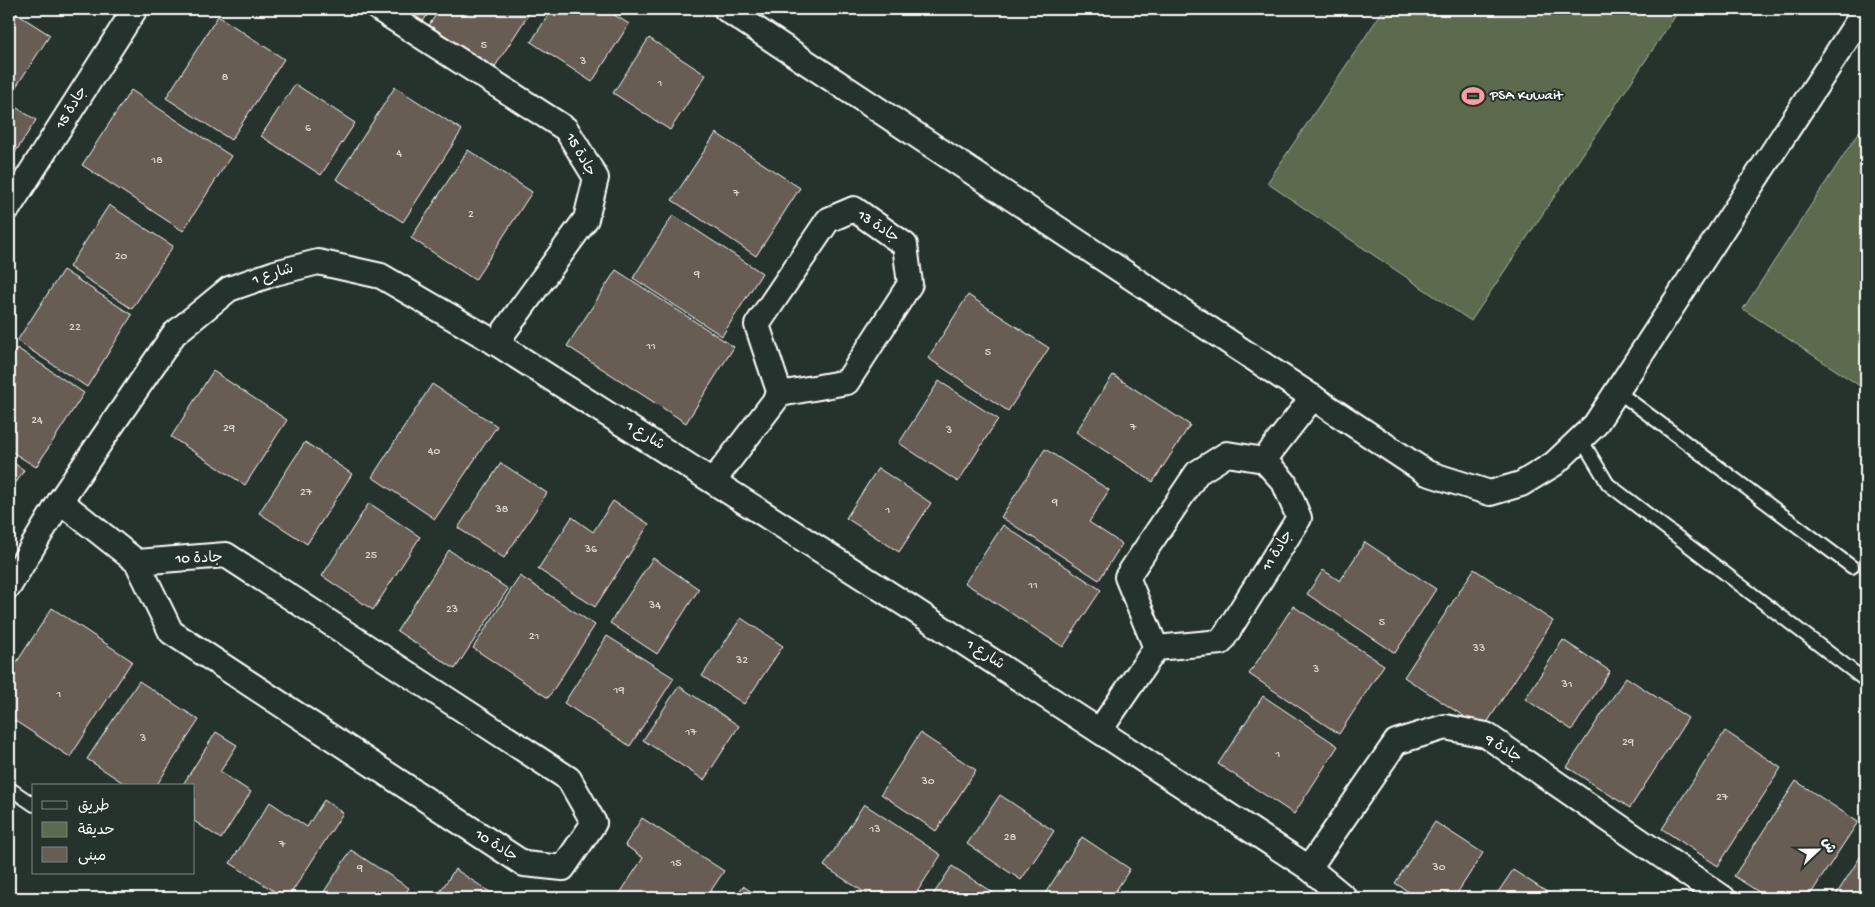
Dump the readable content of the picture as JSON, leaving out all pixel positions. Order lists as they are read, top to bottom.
{
  "streets": {
    "street": [
      "جادة 15",
      "جادة 13",
      "شارع 1",
      "جادة 11",
      "جادة 10",
      "جادة 9"
    ]
  },
  "crossings": [
    ["جادة 15", "شارع 1"],
    ["شارع 1", "جادة 10"],
    ["شارع 1", "جادة 9"]
  ],
  "places": {
    "sports": ["PSA Kuwait"]
  },
  "house_numbers": [
    "5",
    "3",
    "8",
    "1",
    "6",
    "4",
    "18",
    "7",
    "2",
    "20",
    "9",
    "22",
    "11",
    "5",
    "24",
    "7",
    "29",
    "3",
    "40",
    "27",
    "9",
    "38",
    "1",
    "36",
    "25",
    "11",
    "34",
    "23",
    "5",
    "21",
    "33",
    "32",
    "3",
    "31",
    "19",
    "1",
    "17",
    "3",
    "29",
    "1",
    "30",
    "27",
    "13",
    "28",
    "7",
    "15",
    "30",
    "9"
  ],
  "legend": ["طريق", "حديقة", "مبنى"],
  "north": "right"
}
